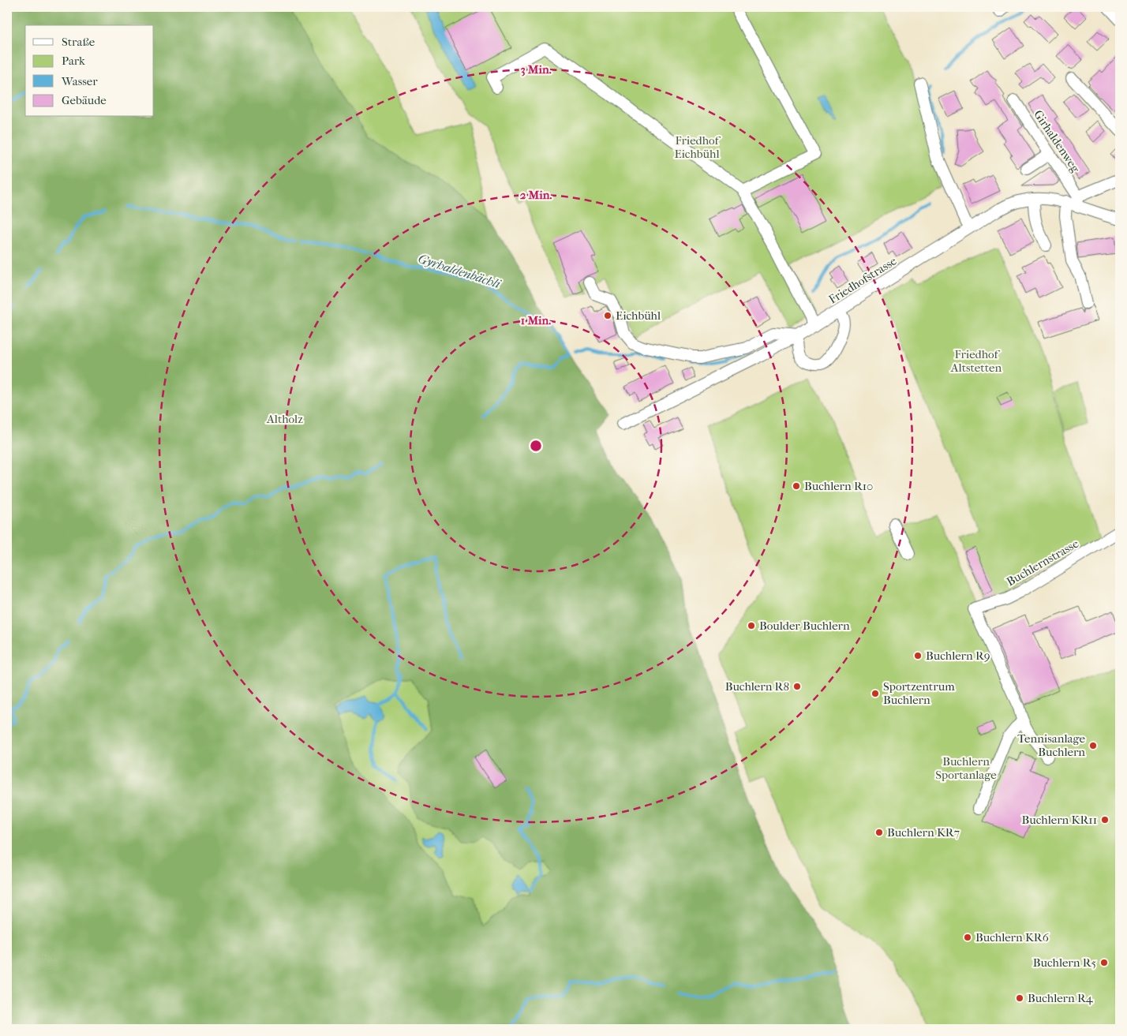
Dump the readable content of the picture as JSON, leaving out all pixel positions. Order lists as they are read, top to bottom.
{
  "streets": {
    "street": ["Girhaldenweg", "Friedhofstrasse", "Buchlernstrasse"]
  },
  "crossings": [
    ["Girhaldenweg", "Friedhofstrasse"]
  ],
  "water": ["Gyrhaldenbächli"],
  "parks": [
    "Friedhof Eichbühl",
    "Friedhof Altstetten",
    "Altholz",
    "Buchlern Sportanlage"
  ],
  "places": [
    "Eichbühl",
    "Buchlern R10",
    "Boulder Buchlern",
    "Buchlern R9",
    "Buchlern R8",
    "Sportzentrum Buchlern",
    "Tennisanlage Buchlern",
    "Buchlern KR11",
    "Buchlern KR7",
    "Buchlern KR6",
    "Buchlern R5",
    "Buchlern R4"
  ],
  "legend": [
    "Straße",
    "Park",
    "Wasser",
    "Gebäude"
  ],
  "rings": ["3 Min.", "2 Min.", "1 Min."]
}
